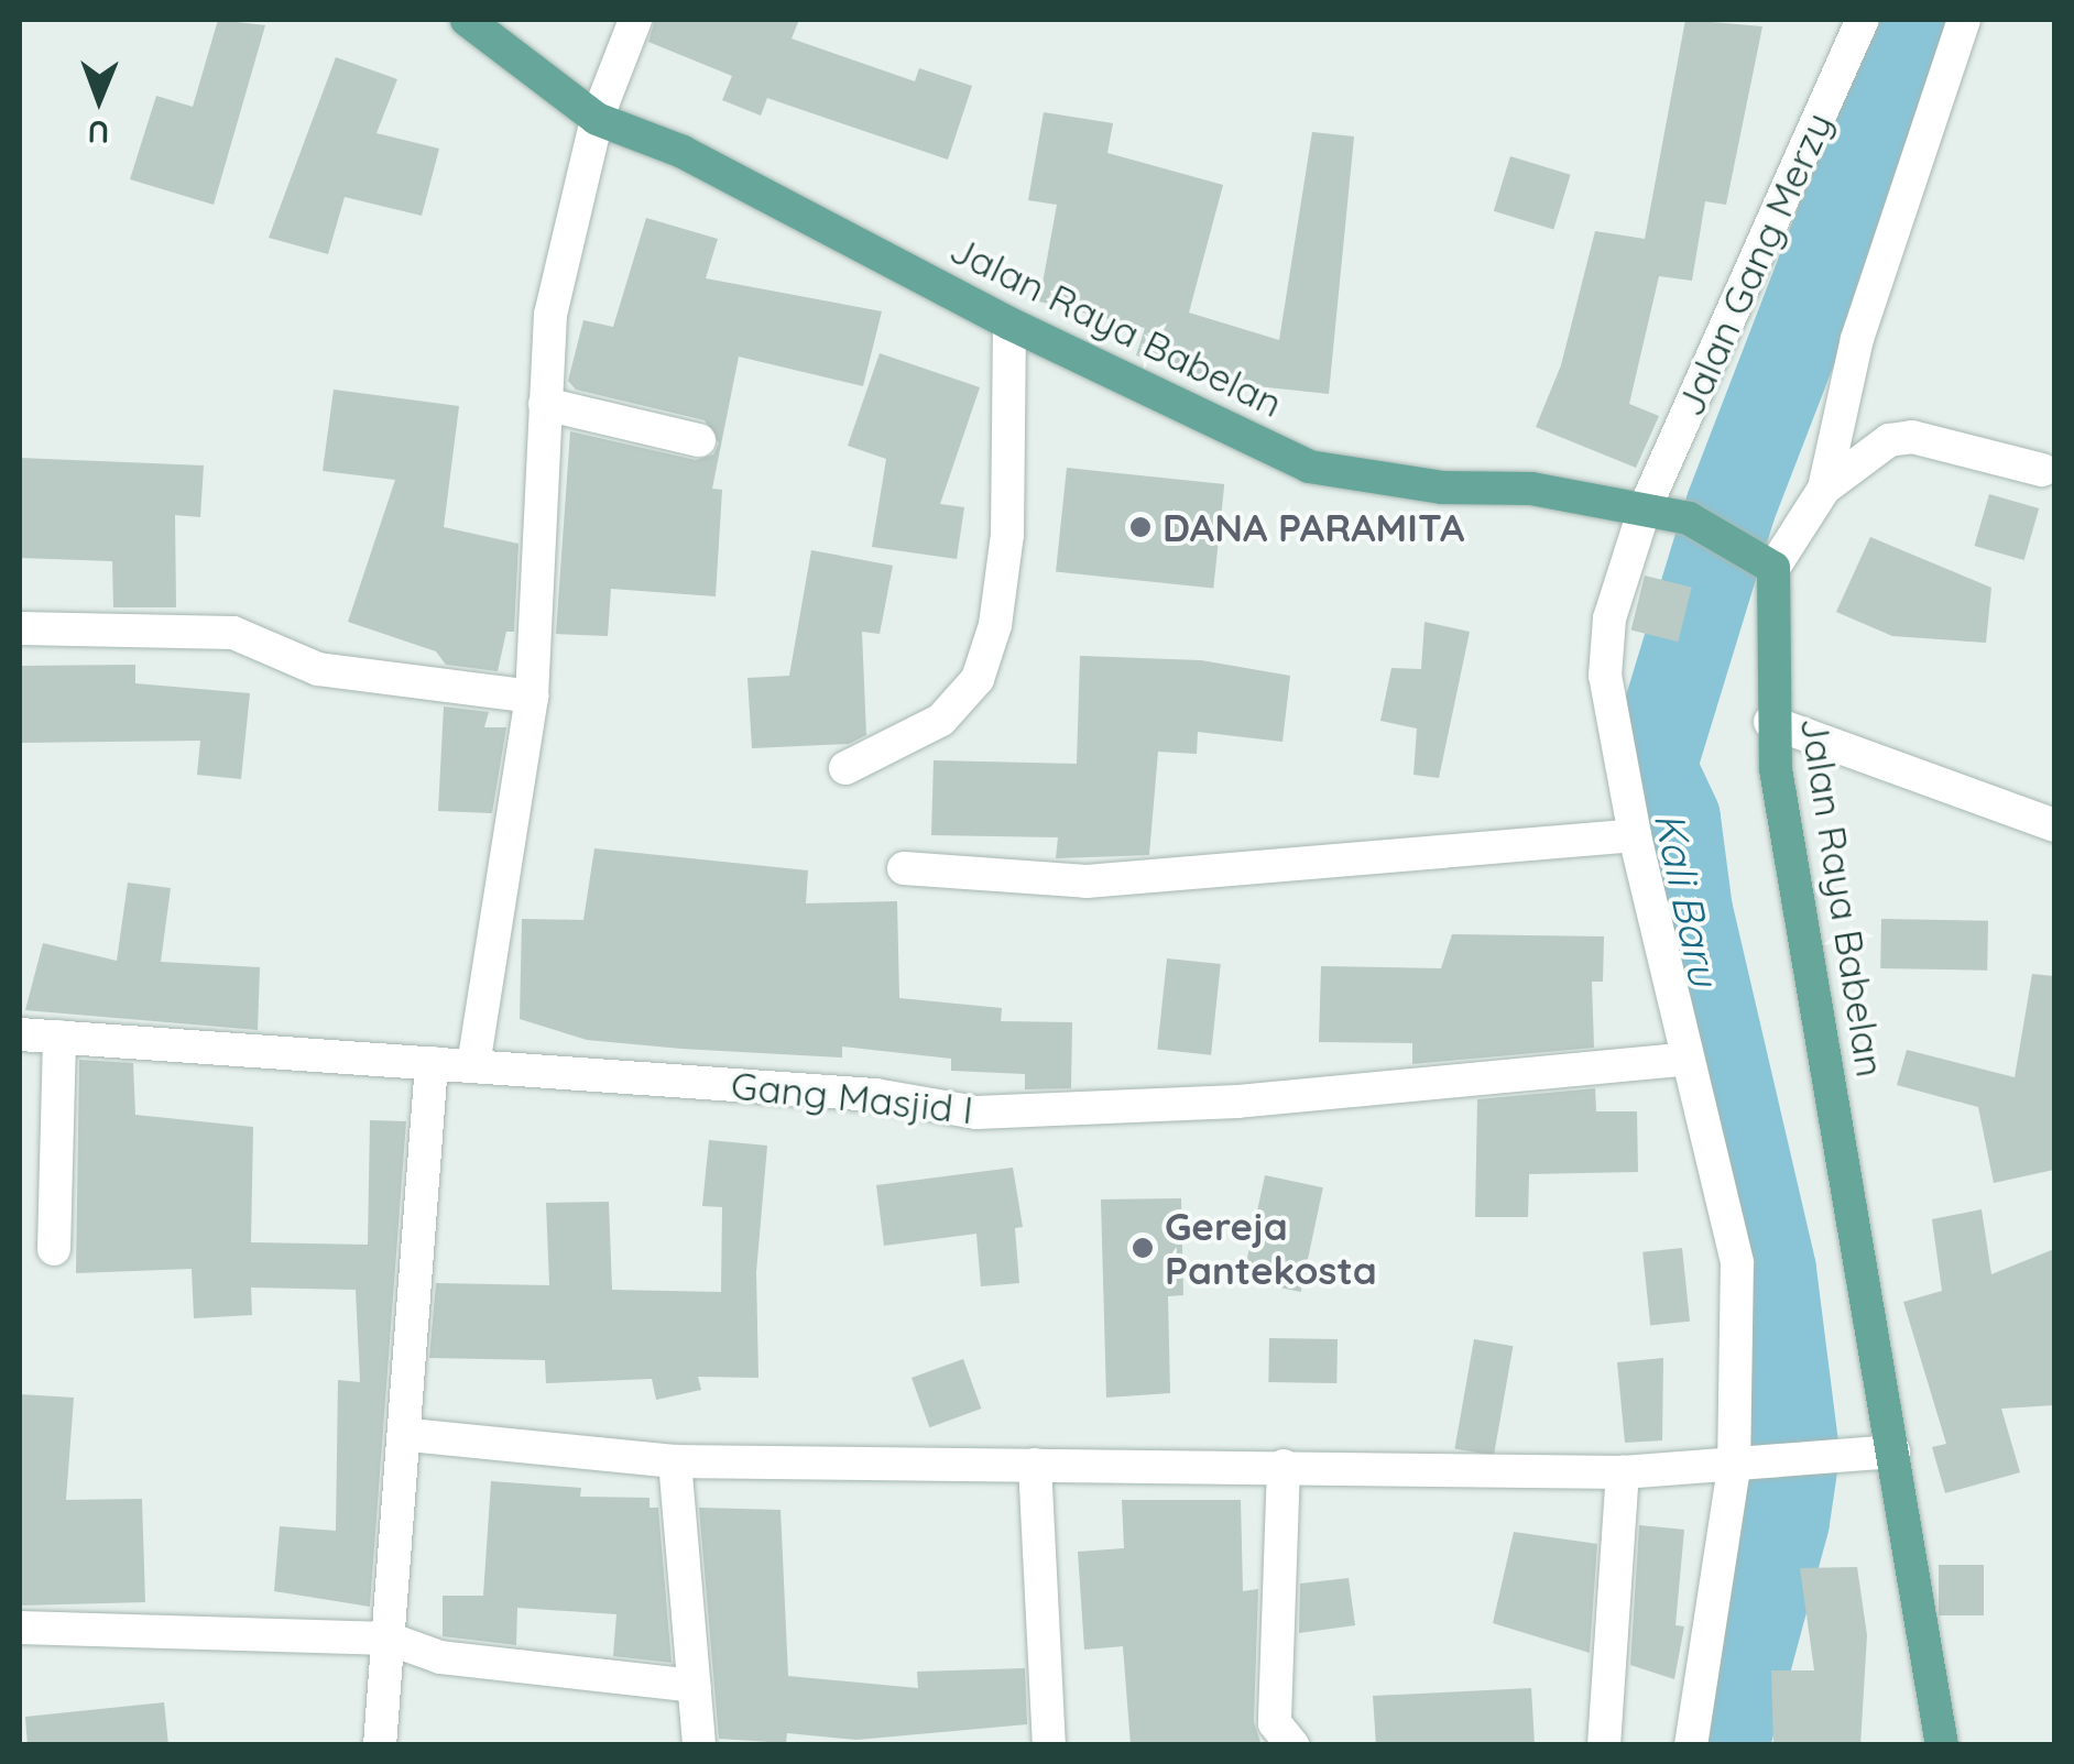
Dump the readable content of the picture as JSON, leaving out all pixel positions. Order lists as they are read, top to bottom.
{
  "streets": {
    "main road": ["Jalan Raya Babelan"],
    "street": ["Jalan Gang Merzy", "Gang Masjid I"]
  },
  "crossings": [
    ["Jalan Gang Merzy", "Jalan Raya Babelan"],
    ["Jalan Gang Merzy", "Gang Masjid I"]
  ],
  "water": ["Kali Baru"],
  "places": ["DANA PARAMITA", "Gereja Pantekosta"],
  "north": "bottom"
}
